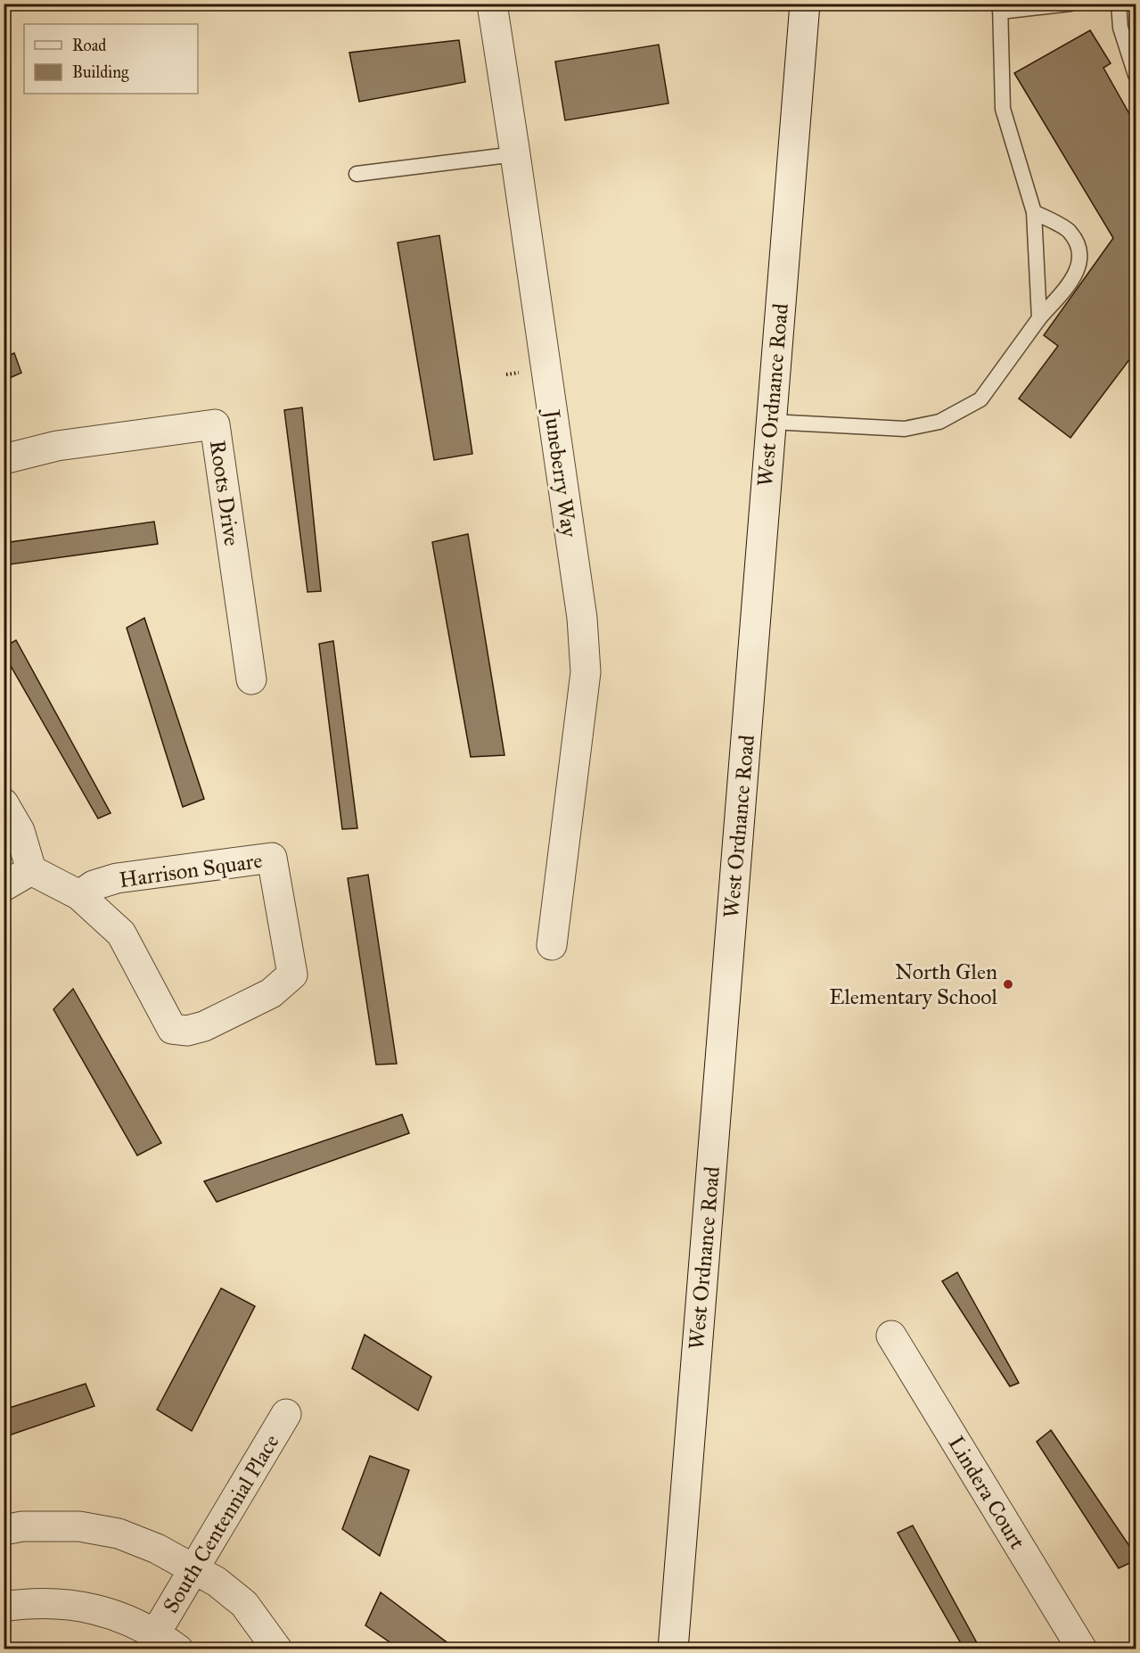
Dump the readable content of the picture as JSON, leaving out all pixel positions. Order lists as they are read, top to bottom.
{
  "streets": {
    "street": [
      "West Ordnance Road",
      "Juneberry Way",
      "Roots Drive",
      "Harrison Square",
      "Lindera Court",
      "South Centennial Place"
    ]
  },
  "places": ["North Glen Elementary School"],
  "legend": ["Road", "Building"]
}
